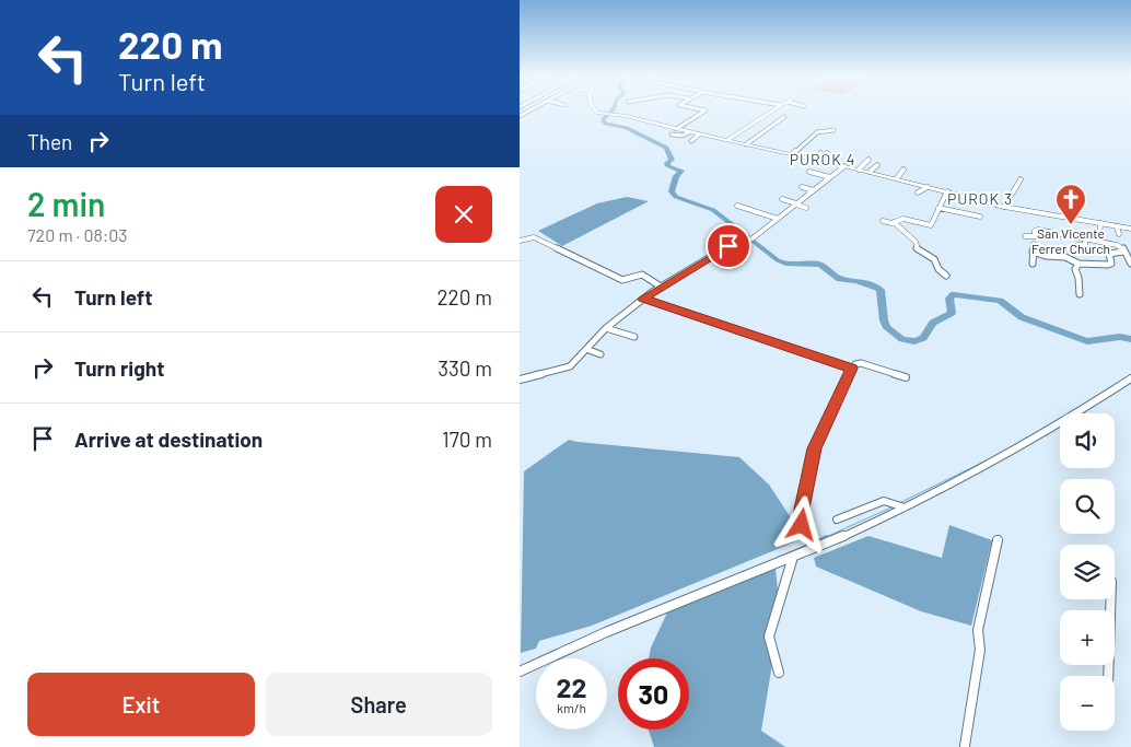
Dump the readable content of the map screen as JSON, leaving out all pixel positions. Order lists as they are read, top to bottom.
{
  "districts": ["PUROK 4", "PUROK 3"],
  "places": {
    "church": ["San Vicente Ferrer Church"]
  },
  "page": {
    "turn": ["220 m", "Turn left"],
    "then": "Then",
    "heading": ["2 min", "720 m · 08:03"],
    "list": [
      {
        "name": "Turn left",
        "value": "220 m"
      },
      {
        "name": "Turn right",
        "value": "330 m"
      },
      {
        "name": "Arrive at destination",
        "value": "170 m"
      }
    ],
    "map_buttons": ["+", "−"],
    "speed": "22 km/h",
    "limit": "30",
    "buttons": ["Exit", "Share"]
  }
}
